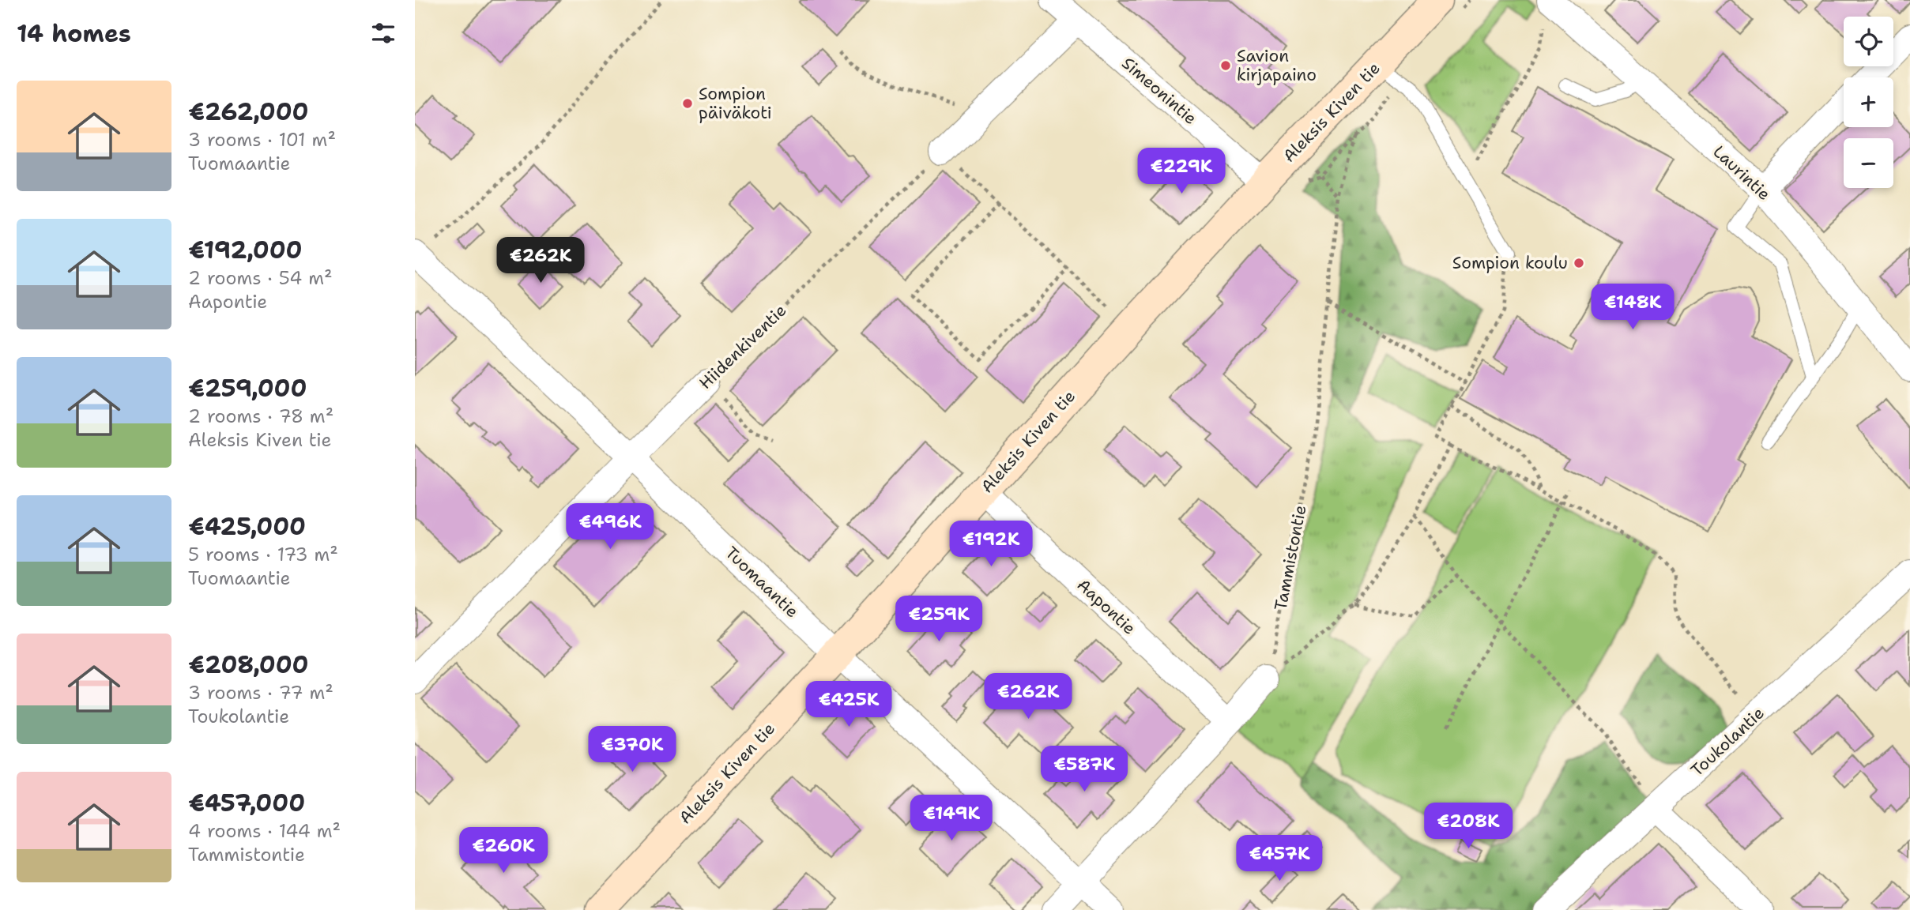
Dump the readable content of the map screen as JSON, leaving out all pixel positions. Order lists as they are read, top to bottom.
{
  "streets": {
    "street": [
      "Simeonintie",
      "Aleksis Kiven tie",
      "Laurintie",
      "Hiidenkiventie",
      "Tuomaantie",
      "Aapontie",
      "Toukolantie"
    ],
    "path": ["Tammistontie"]
  },
  "crossings": [
    ["Simeonintie", "Aleksis Kiven tie"],
    ["Aleksis Kiven tie", "Tuomaantie"],
    ["Aleksis Kiven tie", "Aapontie"],
    ["Hiidenkiventie", "Tuomaantie"]
  ],
  "places": ["Savion kirjapaino", "Sompion päiväkoti", "Sompion koulu"],
  "page": {
    "heading": "14 homes",
    "map_buttons": ["+", "−"],
    "list": [
      {
        "name": "€262,000",
        "note": "3 rooms · 101 m² · Tuomaantie"
      },
      {
        "name": "€192,000",
        "note": "2 rooms · 54 m² · Aapontie"
      },
      {
        "name": "€259,000",
        "note": "2 rooms · 78 m² · Aleksis Kiven tie"
      },
      {
        "name": "€425,000",
        "note": "5 rooms · 173 m² · Tuomaantie"
      },
      {
        "name": "€208,000",
        "note": "3 rooms · 77 m² · Toukolantie"
      },
      {
        "name": "€457,000",
        "note": "4 rooms · 144 m² · Tammistontie"
      }
    ],
    "price": [
      "€229K",
      "€262K",
      "€148K",
      "€496K",
      "€192K",
      "€259K",
      "€262K",
      "€425K",
      "€370K",
      "€587K",
      "€149K",
      "€208K",
      "€260K",
      "€457K"
    ]
  }
}
